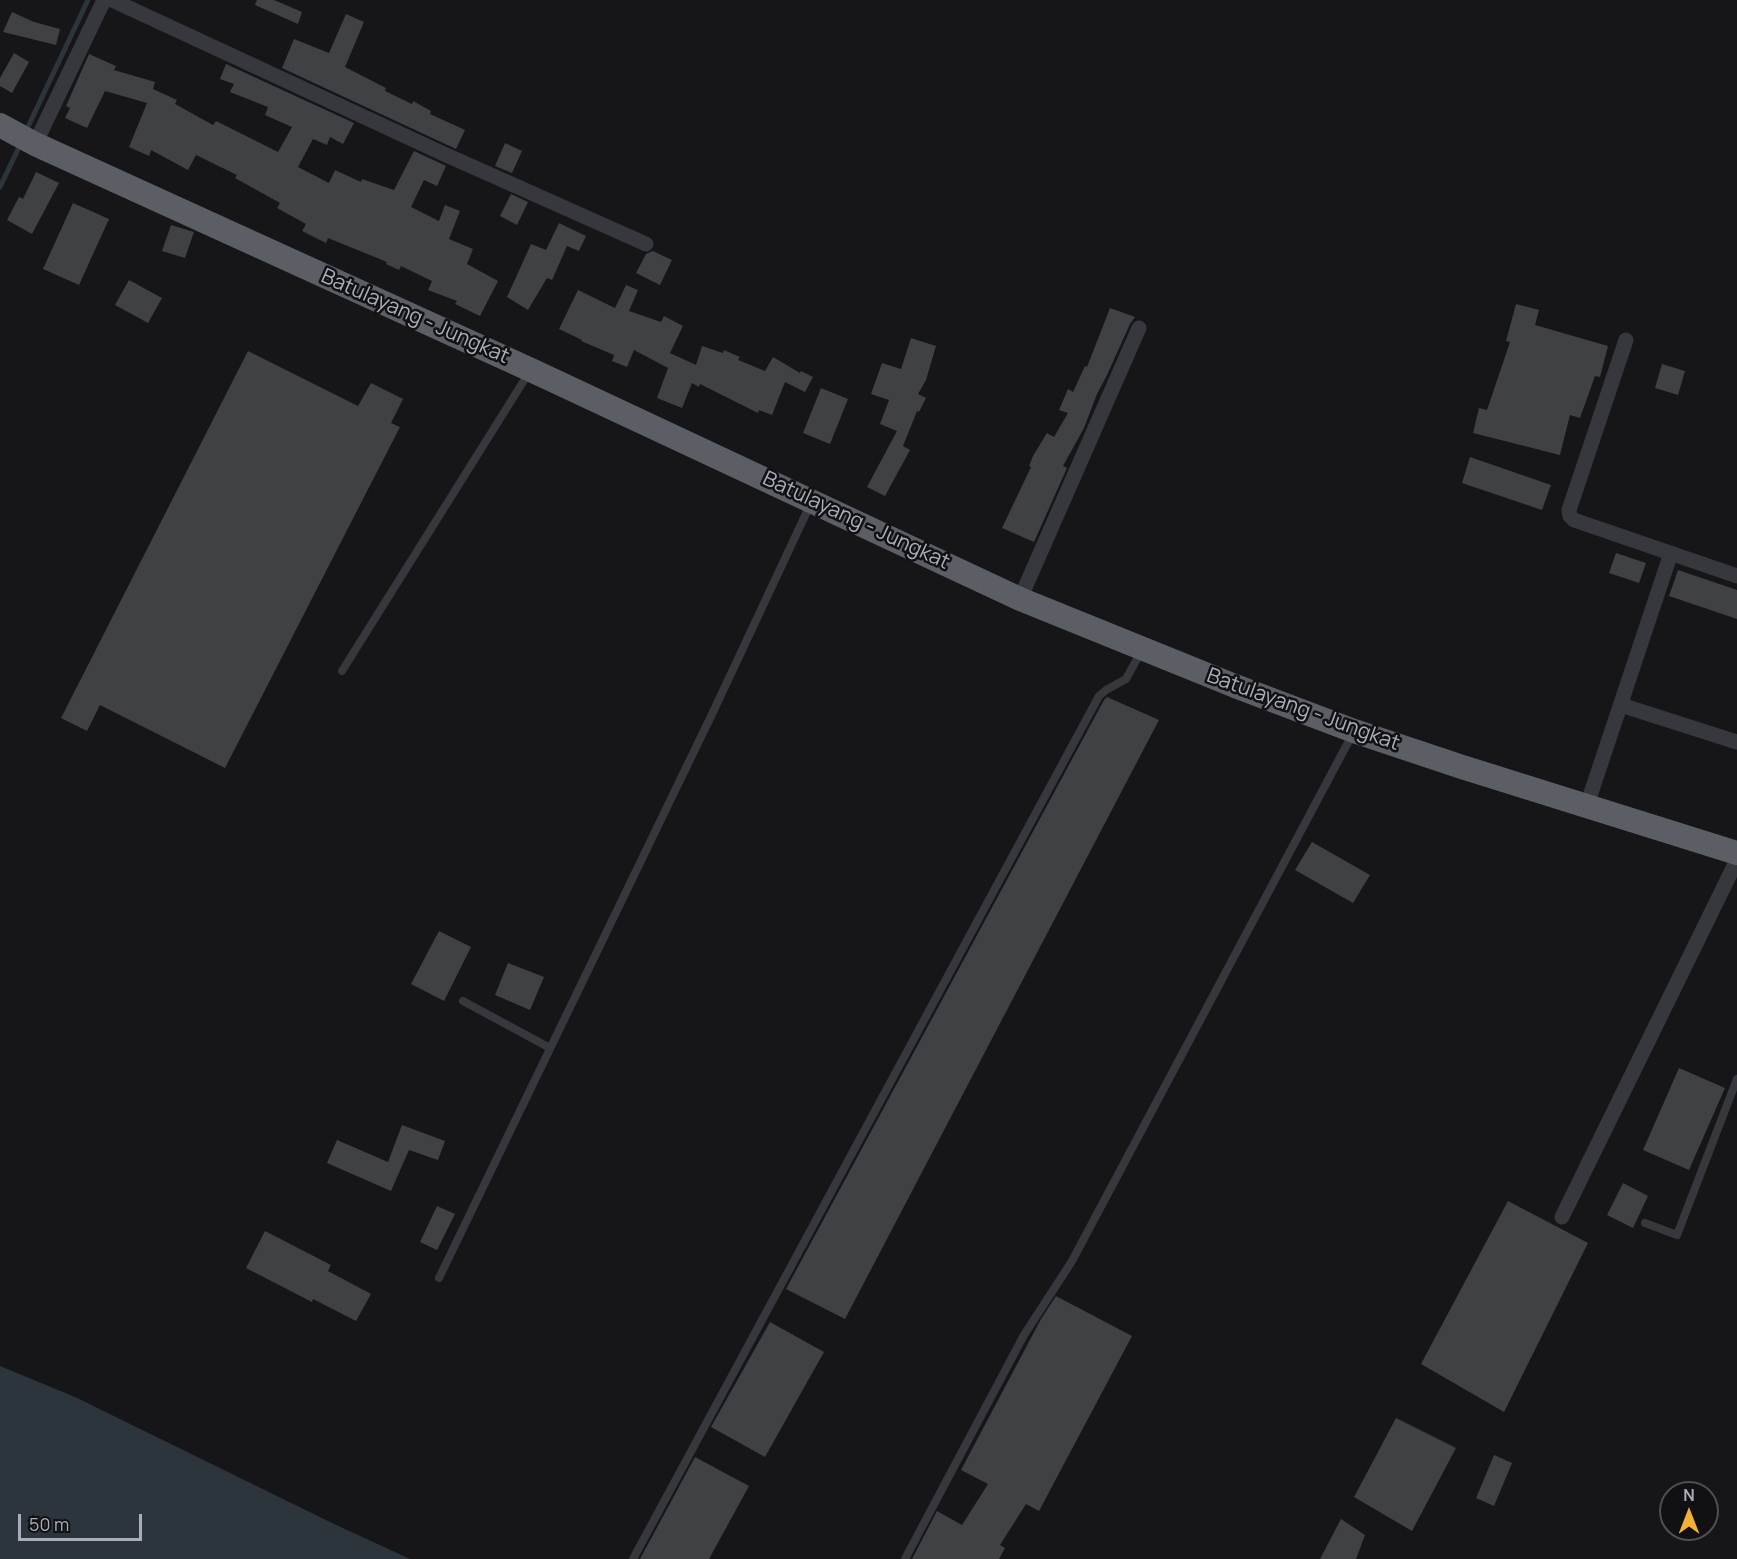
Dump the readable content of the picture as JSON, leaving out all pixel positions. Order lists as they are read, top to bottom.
{
  "streets": {
    "highway": ["Batulayang - Jungkat"]
  },
  "scale_bar": "50 m",
  "north": "top"
}
